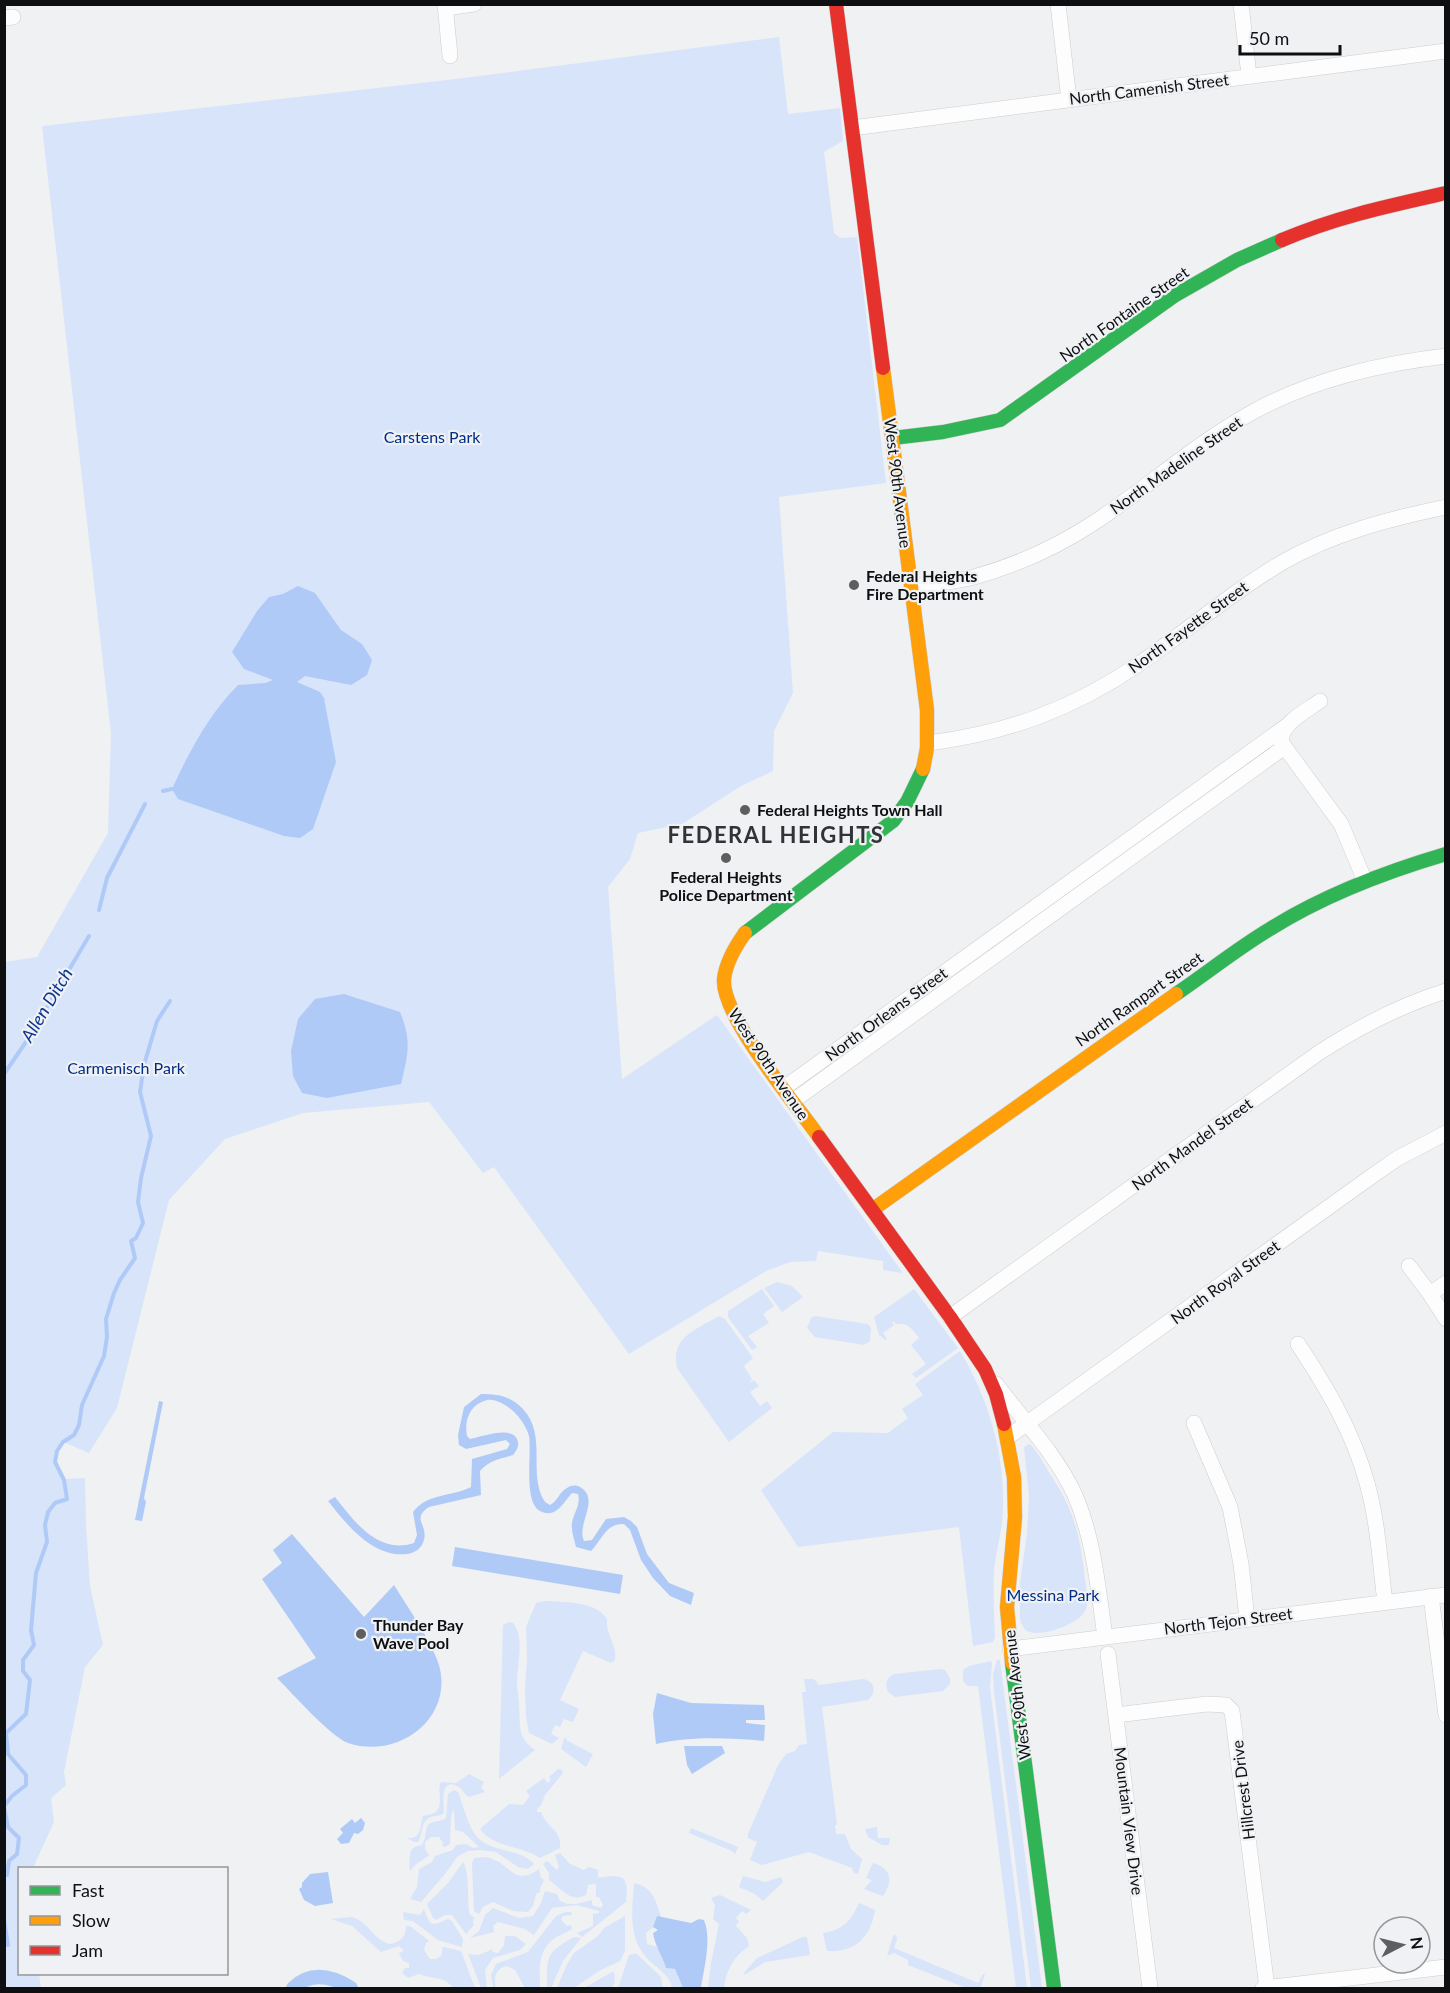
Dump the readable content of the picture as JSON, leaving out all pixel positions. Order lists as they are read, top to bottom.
{
  "streets": {
    "street": [
      "North Camenish Street",
      "North Fontaine Street",
      "North Madeline Street",
      "West 90th Avenue",
      "North Fayette Street",
      "North Rampart Street",
      "North Orleans Street",
      "North Mandel Street",
      "North Royal Street",
      "North Tejon Street",
      "Hillcrest Drive",
      "Mountain View Drive"
    ]
  },
  "crossings": [
    ["North Camenish Street", "West 90th Avenue"],
    ["North Fontaine Street", "West 90th Avenue"],
    ["North Madeline Street", "West 90th Avenue"],
    ["West 90th Avenue", "North Fayette Street"],
    ["West 90th Avenue", "North Rampart Street"],
    ["West 90th Avenue", "North Orleans Street"],
    ["West 90th Avenue", "North Mandel Street"],
    ["West 90th Avenue", "North Royal Street"],
    ["West 90th Avenue", "North Tejon Street"],
    ["Hillcrest Drive", "Mountain View Drive"]
  ],
  "districts": ["FEDERAL HEIGHTS"],
  "water": ["Allen Ditch"],
  "parks": ["Carstens Park", "Carmenisch Park", "Messina Park"],
  "places": [
    "Federal Heights Fire Department",
    "Federal Heights Town Hall",
    "Federal Heights Police Department",
    "Thunder Bay Wave Pool"
  ],
  "legend": ["Fast", "Slow", "Jam"],
  "scale_bar": "50 m",
  "north": "right"
}
